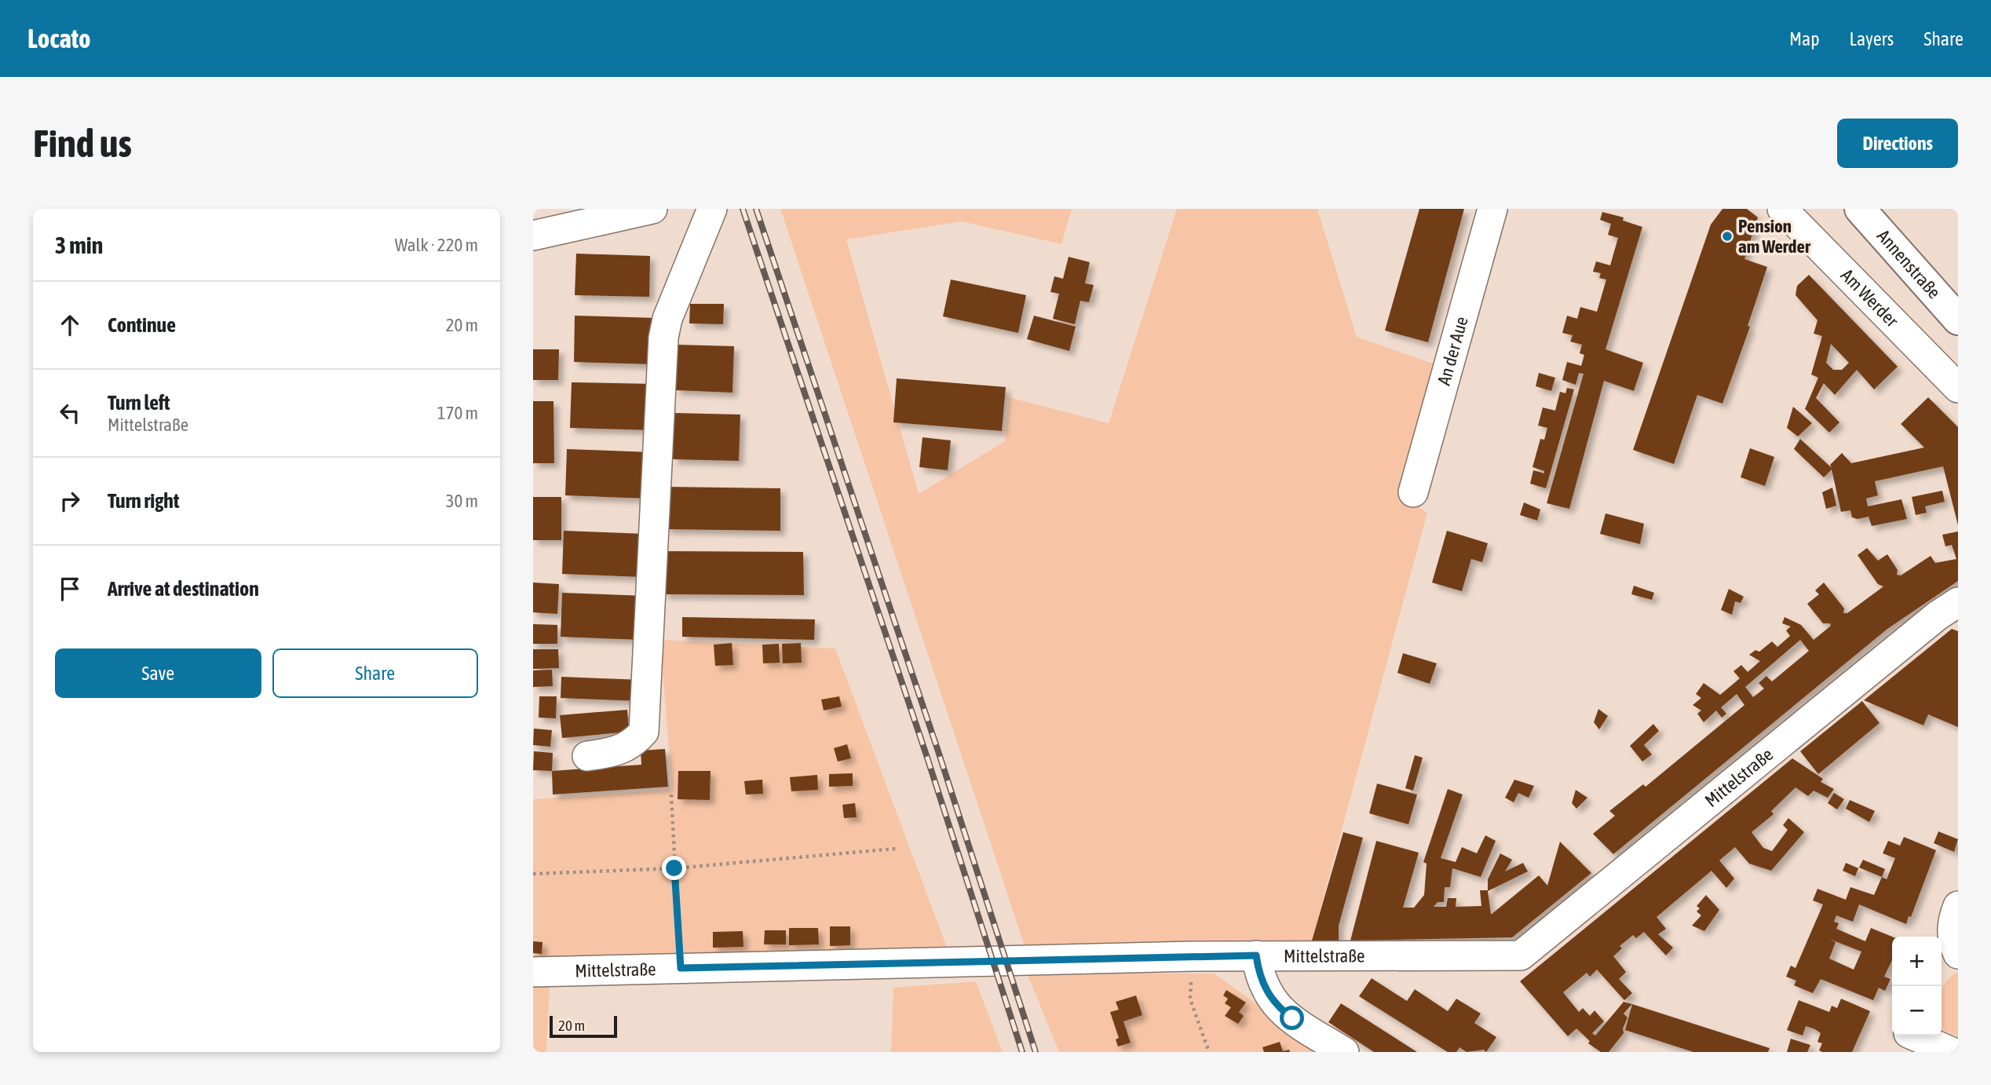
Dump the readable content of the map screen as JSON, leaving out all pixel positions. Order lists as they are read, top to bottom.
{
  "streets": {
    "main road": ["Annenstraße"],
    "street": ["Am Werder", "An der Aue", "Mittelstraße"]
  },
  "places": ["Pension am Werder"],
  "scale_bar": "20 m",
  "page": {
    "header": "Locato",
    "nav": ["Map", "Layers", "Share"],
    "buttons": [
      "Directions",
      ["Save", "Share"]
    ],
    "title": "Find us",
    "heading": ["3 min", "Walk · 220 m"],
    "list": [
      ["Continue", "20 m"],
      ["Turn left", "Mittelstraße", "170 m"],
      ["Turn right", "30 m"],
      "Arrive at destination"
    ],
    "map_buttons": ["+", "−"],
    "scale": "20 m"
  }
}
